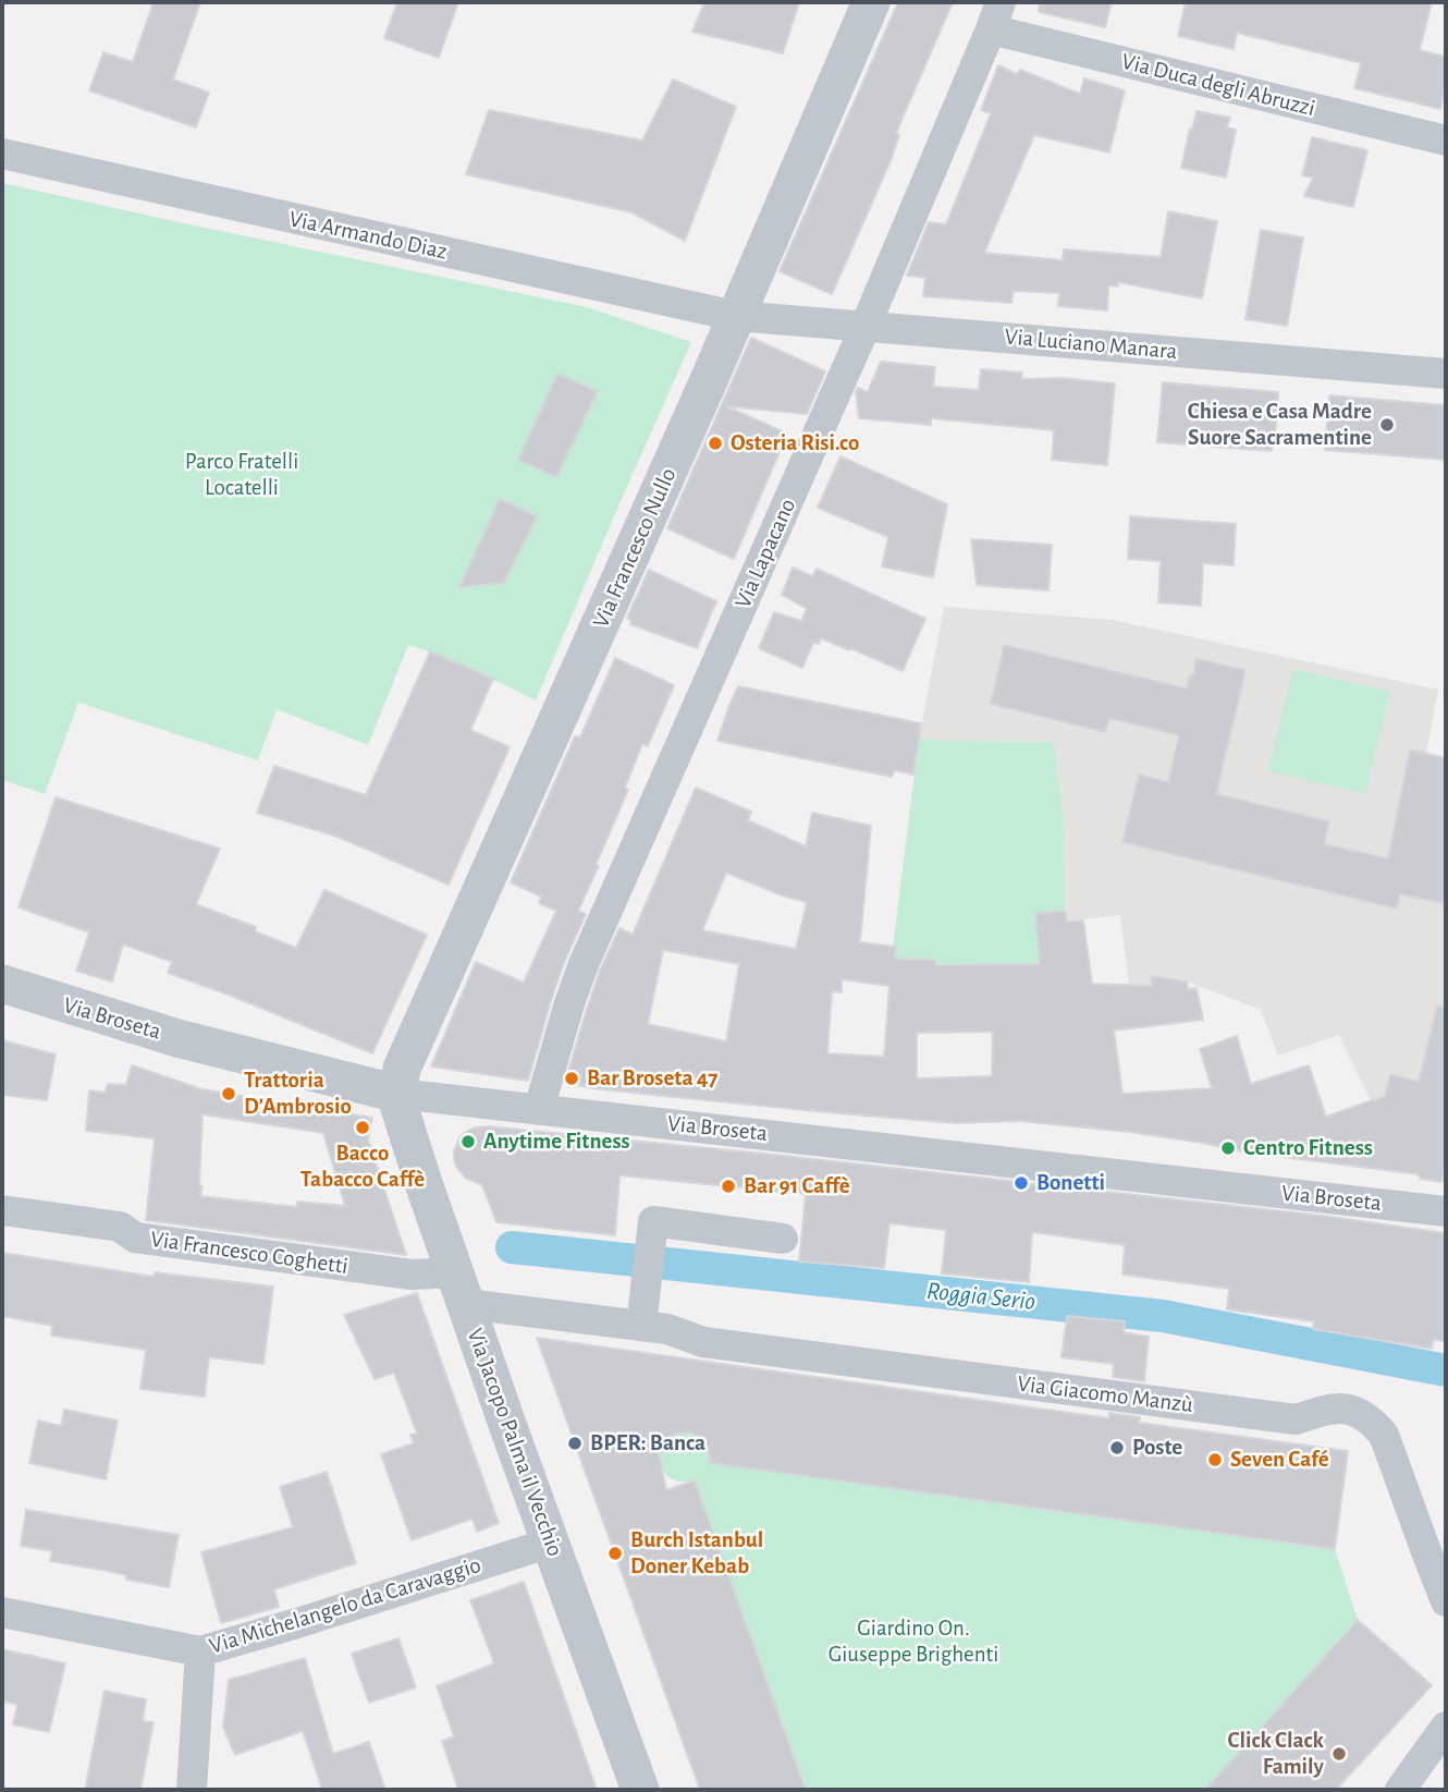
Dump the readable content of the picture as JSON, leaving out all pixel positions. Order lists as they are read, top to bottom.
{
  "streets": {
    "street": [
      "Via Duca degli Abruzzi",
      "Via Armando Diaz",
      "Via Luciano Manara",
      "Via Francesco Nullo",
      "Via Lapacano",
      "Via Broseta",
      "Via Francesco Coghetti",
      "Via Giacomo Manzù",
      "Via Jacopo Palma il Vecchio",
      "Via Michelangelo da Caravaggio"
    ]
  },
  "crossings": [
    ["Via Duca degli Abruzzi", "Via Lapacano"],
    ["Via Armando Diaz", "Via Luciano Manara"],
    ["Via Armando Diaz", "Via Francesco Nullo"],
    ["Via Luciano Manara", "Via Francesco Nullo"],
    ["Via Luciano Manara", "Via Lapacano"],
    ["Via Francesco Nullo", "Via Broseta"],
    ["Via Francesco Nullo", "Via Jacopo Palma il Vecchio"],
    ["Via Lapacano", "Via Broseta"],
    ["Via Broseta", "Via Jacopo Palma il Vecchio"],
    ["Via Francesco Coghetti", "Via Giacomo Manzù"],
    ["Via Francesco Coghetti", "Via Jacopo Palma il Vecchio"],
    ["Via Giacomo Manzù", "Via Jacopo Palma il Vecchio"],
    ["Via Jacopo Palma il Vecchio", "Via Michelangelo da Caravaggio"]
  ],
  "water": ["Roggia Serio"],
  "parks": ["Parco Fratelli Locatelli", "Giardino On. Giuseppe Brighenti"],
  "places": [
    "Chiesa e Casa Madre Suore Sacramentine",
    "Osteria Risi.co",
    "Bar Broseta 47",
    "Trattoria D’Ambrosio",
    "Bacco Tabacco Caffè",
    "Anytime Fitness",
    "Centro Fitness",
    "Bonetti",
    "Bar 91 Caffè",
    "BPER: Banca",
    "Poste",
    "Seven Café",
    "Burch Istanbul Doner Kebab",
    "Click Clack Family"
  ]
}
